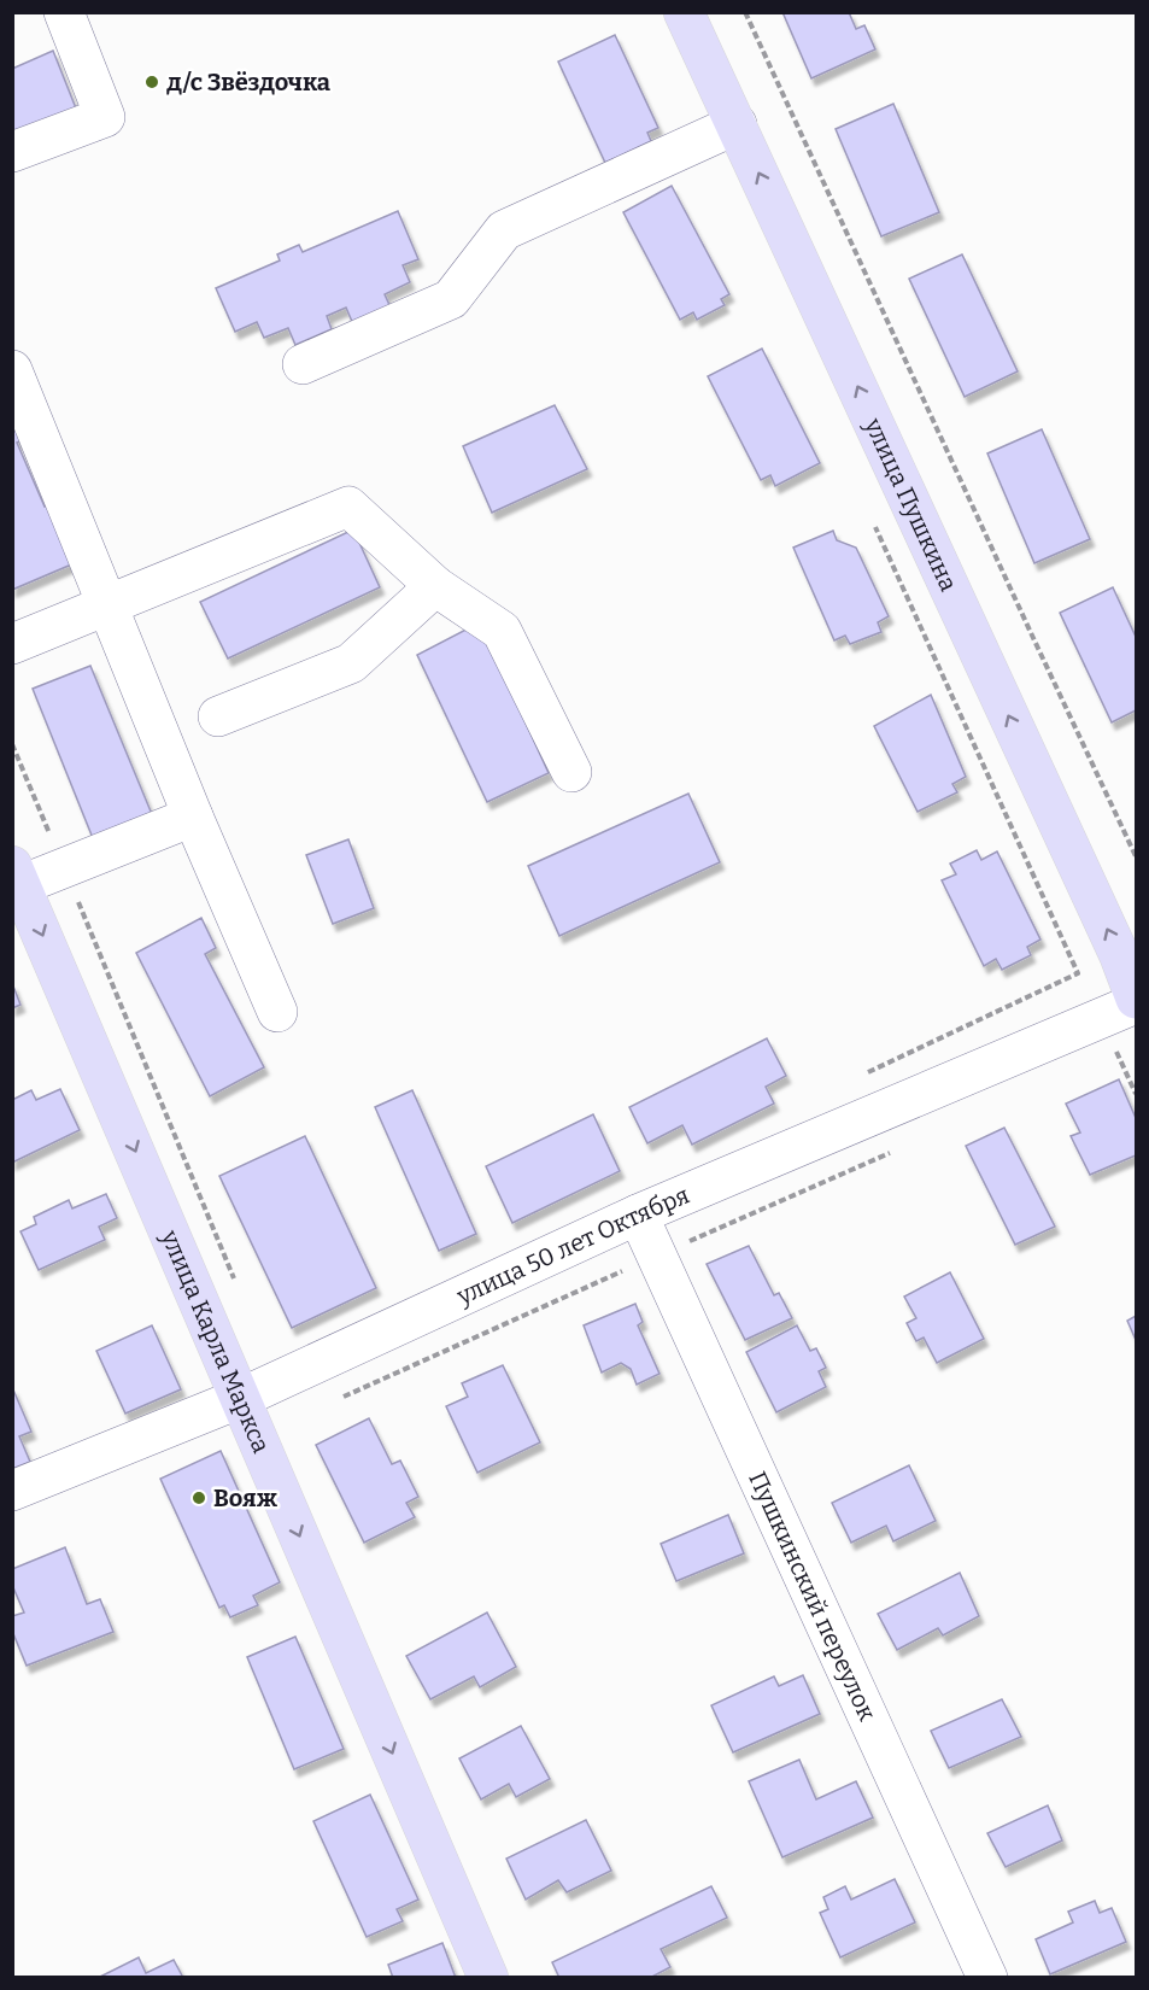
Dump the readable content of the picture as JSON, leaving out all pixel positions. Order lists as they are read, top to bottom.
{
  "streets": {
    "main road": ["улица Пушкина", "улица Карла Маркса"],
    "street": ["улица 50 лет Октября", "Пушкинский переулок"]
  },
  "crossings": [
    ["улица Пушкина", "улица 50 лет Октября"],
    ["улица 50 лет Октября", "улица Карла Маркса"],
    ["улица 50 лет Октября", "Пушкинский переулок"]
  ],
  "one_way": ["улица Пушкина", "улица Карла Маркса"],
  "places": ["д/с Звёздочка", "Вояж"]
}
